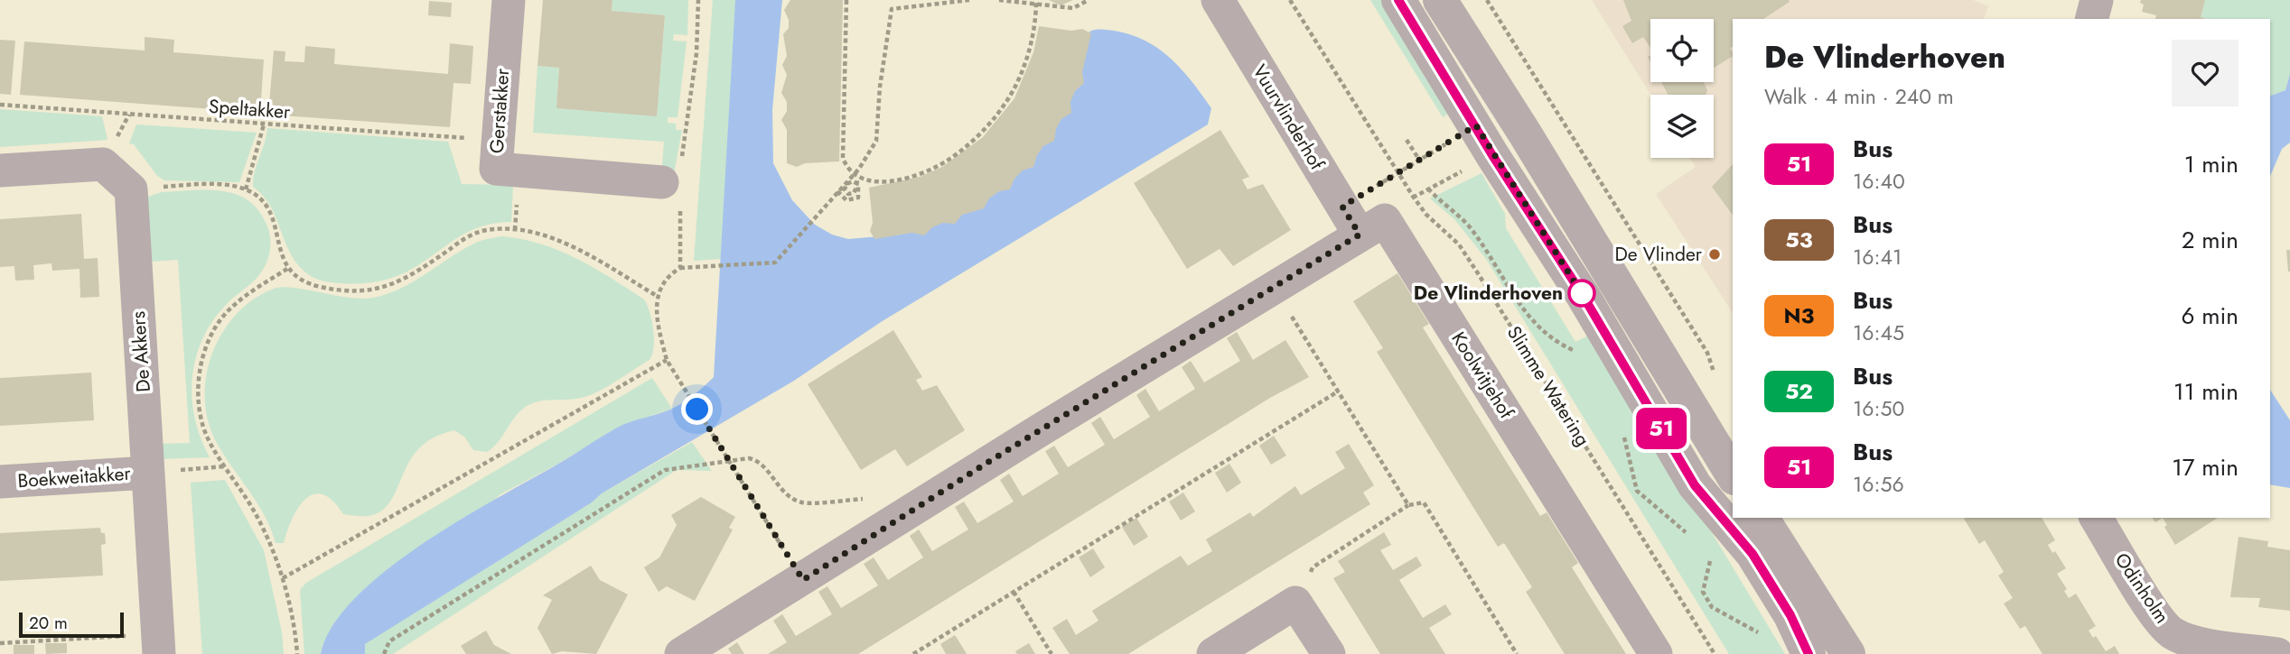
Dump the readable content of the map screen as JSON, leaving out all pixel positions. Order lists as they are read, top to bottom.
{
  "streets": {
    "street": [
      "Gerstakker",
      "Vuurvlinderhof",
      "De Akkers",
      "Koolwitjehof",
      "Boekweitakker",
      "Odinholm"
    ],
    "path": ["Speltakker", "Slimme Watering"]
  },
  "crossings": [
    ["Speltakker", "Gerstakker"],
    ["Vuurvlinderhof", "Koolwitjehof"],
    ["De Akkers", "Boekweitakker"]
  ],
  "places": ["De Vlinder", "De Vlinderhoven"],
  "lines": ["bus line 51"],
  "scale_bar": "20 m",
  "page": {
    "on_map": "51",
    "heading": ["De Vlinderhoven", "Walk · 4 min · 240 m"],
    "list": [
      {
        "mark": "51",
        "name": "Bus",
        "note": "16:40",
        "value": "1 min"
      },
      {
        "mark": "53",
        "name": "Bus",
        "note": "16:41",
        "value": "2 min"
      },
      {
        "mark": "N3",
        "name": "Bus",
        "note": "16:45",
        "value": "6 min"
      },
      {
        "mark": "52",
        "name": "Bus",
        "note": "16:50",
        "value": "11 min"
      },
      {
        "mark": "51",
        "name": "Bus",
        "note": "16:56",
        "value": "17 min"
      }
    ],
    "scale": "20 m"
  }
}
